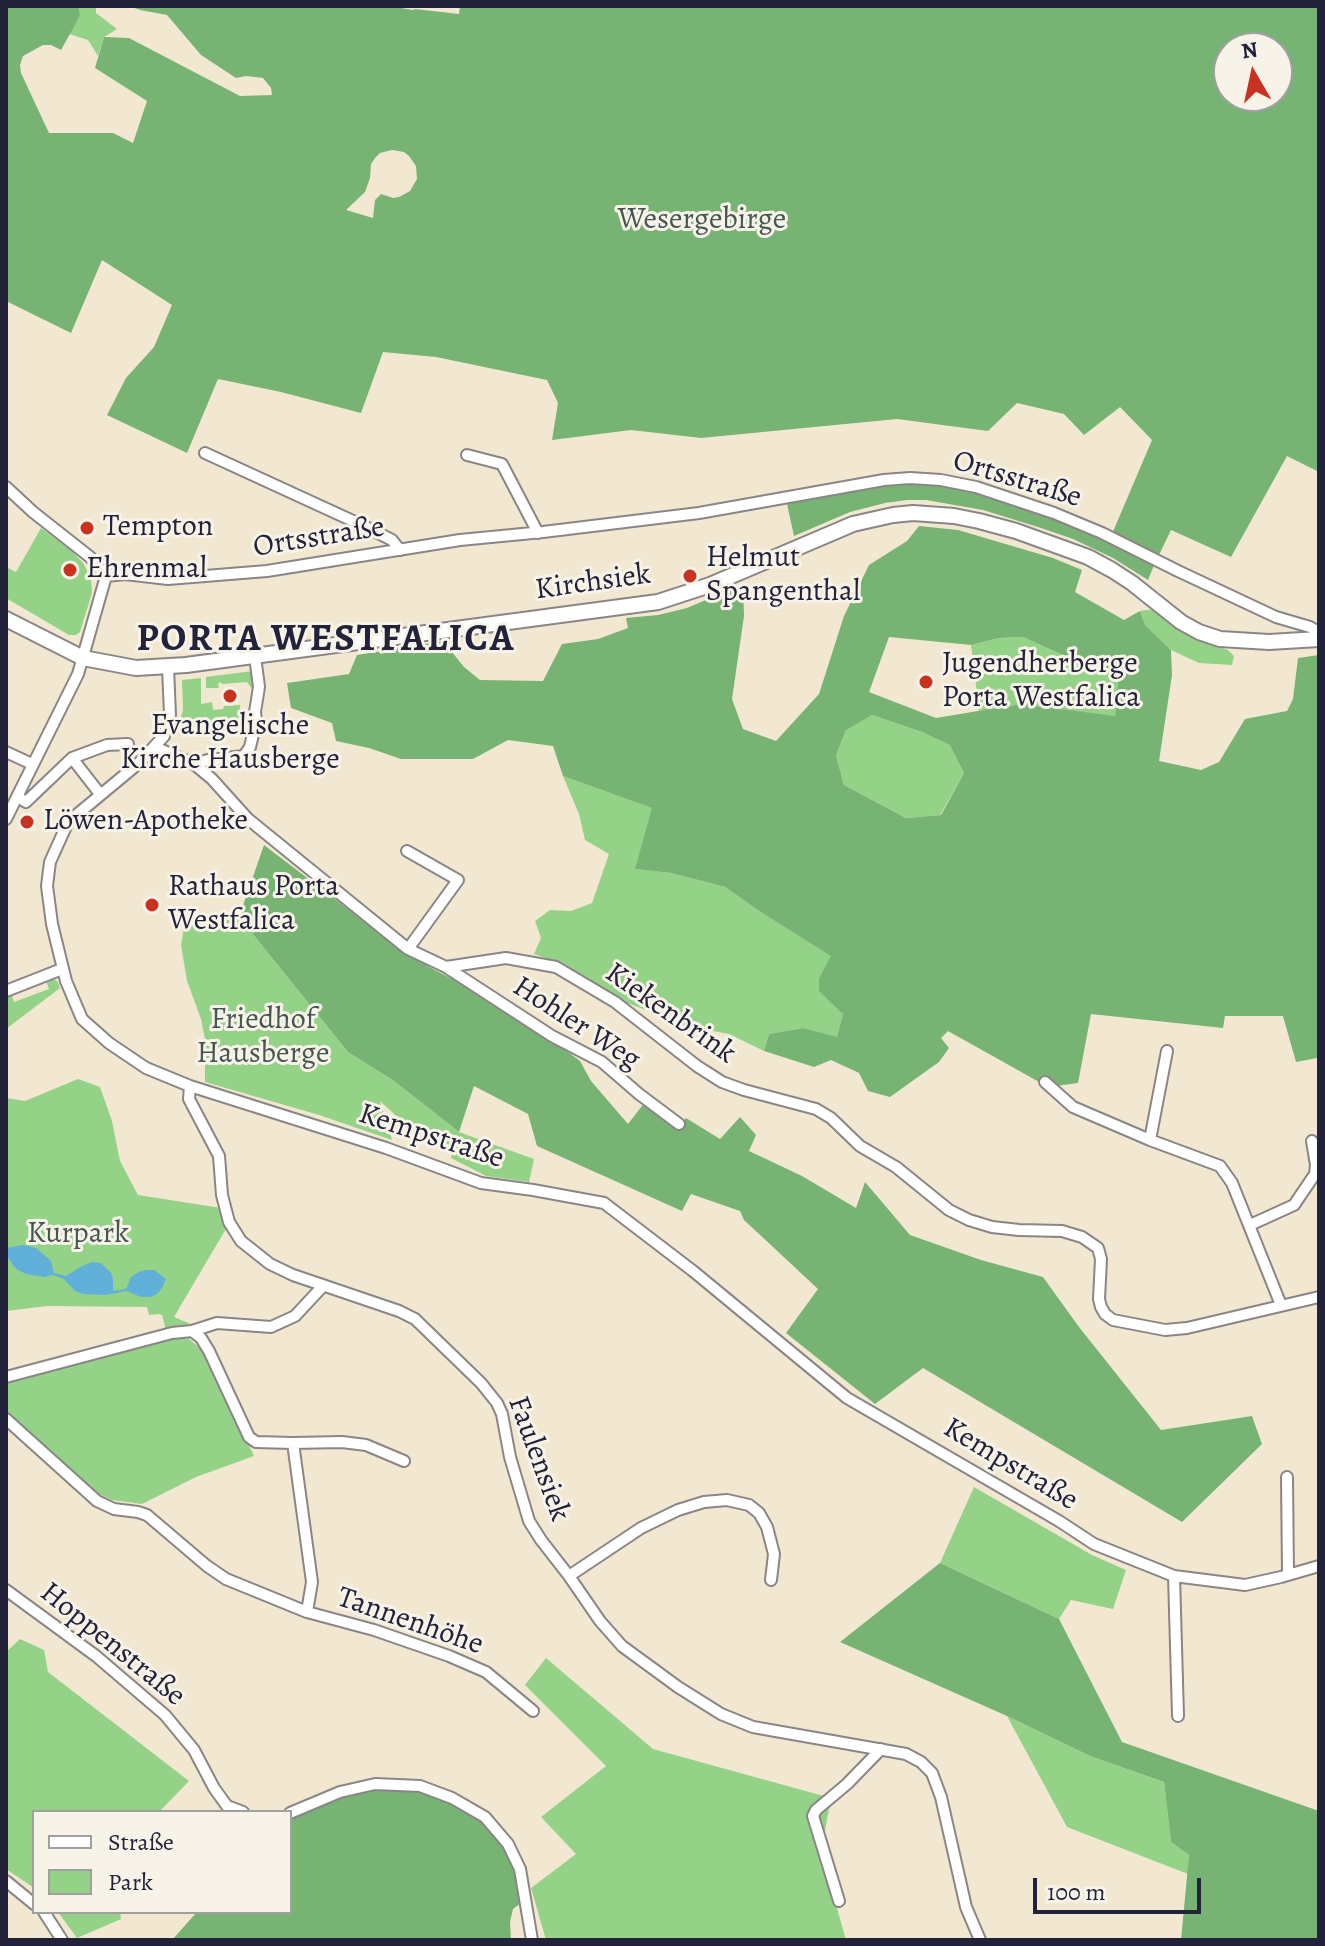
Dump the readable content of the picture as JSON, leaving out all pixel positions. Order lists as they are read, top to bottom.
{
  "streets": {
    "main road": ["Kirchsiek"],
    "street": [
      "Ortsstraße",
      "Kiekenbrink",
      "Hohler Weg",
      "Kempstraße",
      "Faulensiek",
      "Tannenhöhe",
      "Hoppenstraße"
    ]
  },
  "crossings": [
    ["Kirchsiek", "Kempstraße"],
    ["Kiekenbrink", "Hohler Weg"],
    ["Kempstraße", "Faulensiek"]
  ],
  "districts": ["PORTA WESTFALICA"],
  "parks": ["Wesergebirge", "Friedhof Hausberge", "Kurpark"],
  "places": [
    "Tempton",
    "Ehrenmal",
    "Helmut Spangenthal",
    "Jugendherberge Porta Westfalica",
    "Evangelische Kirche Hausberge",
    "Löwen-Apotheke",
    "Rathaus Porta Westfalica"
  ],
  "legend": ["Straße", "Park"],
  "scale_bar": "100 m",
  "north": "top"
}
